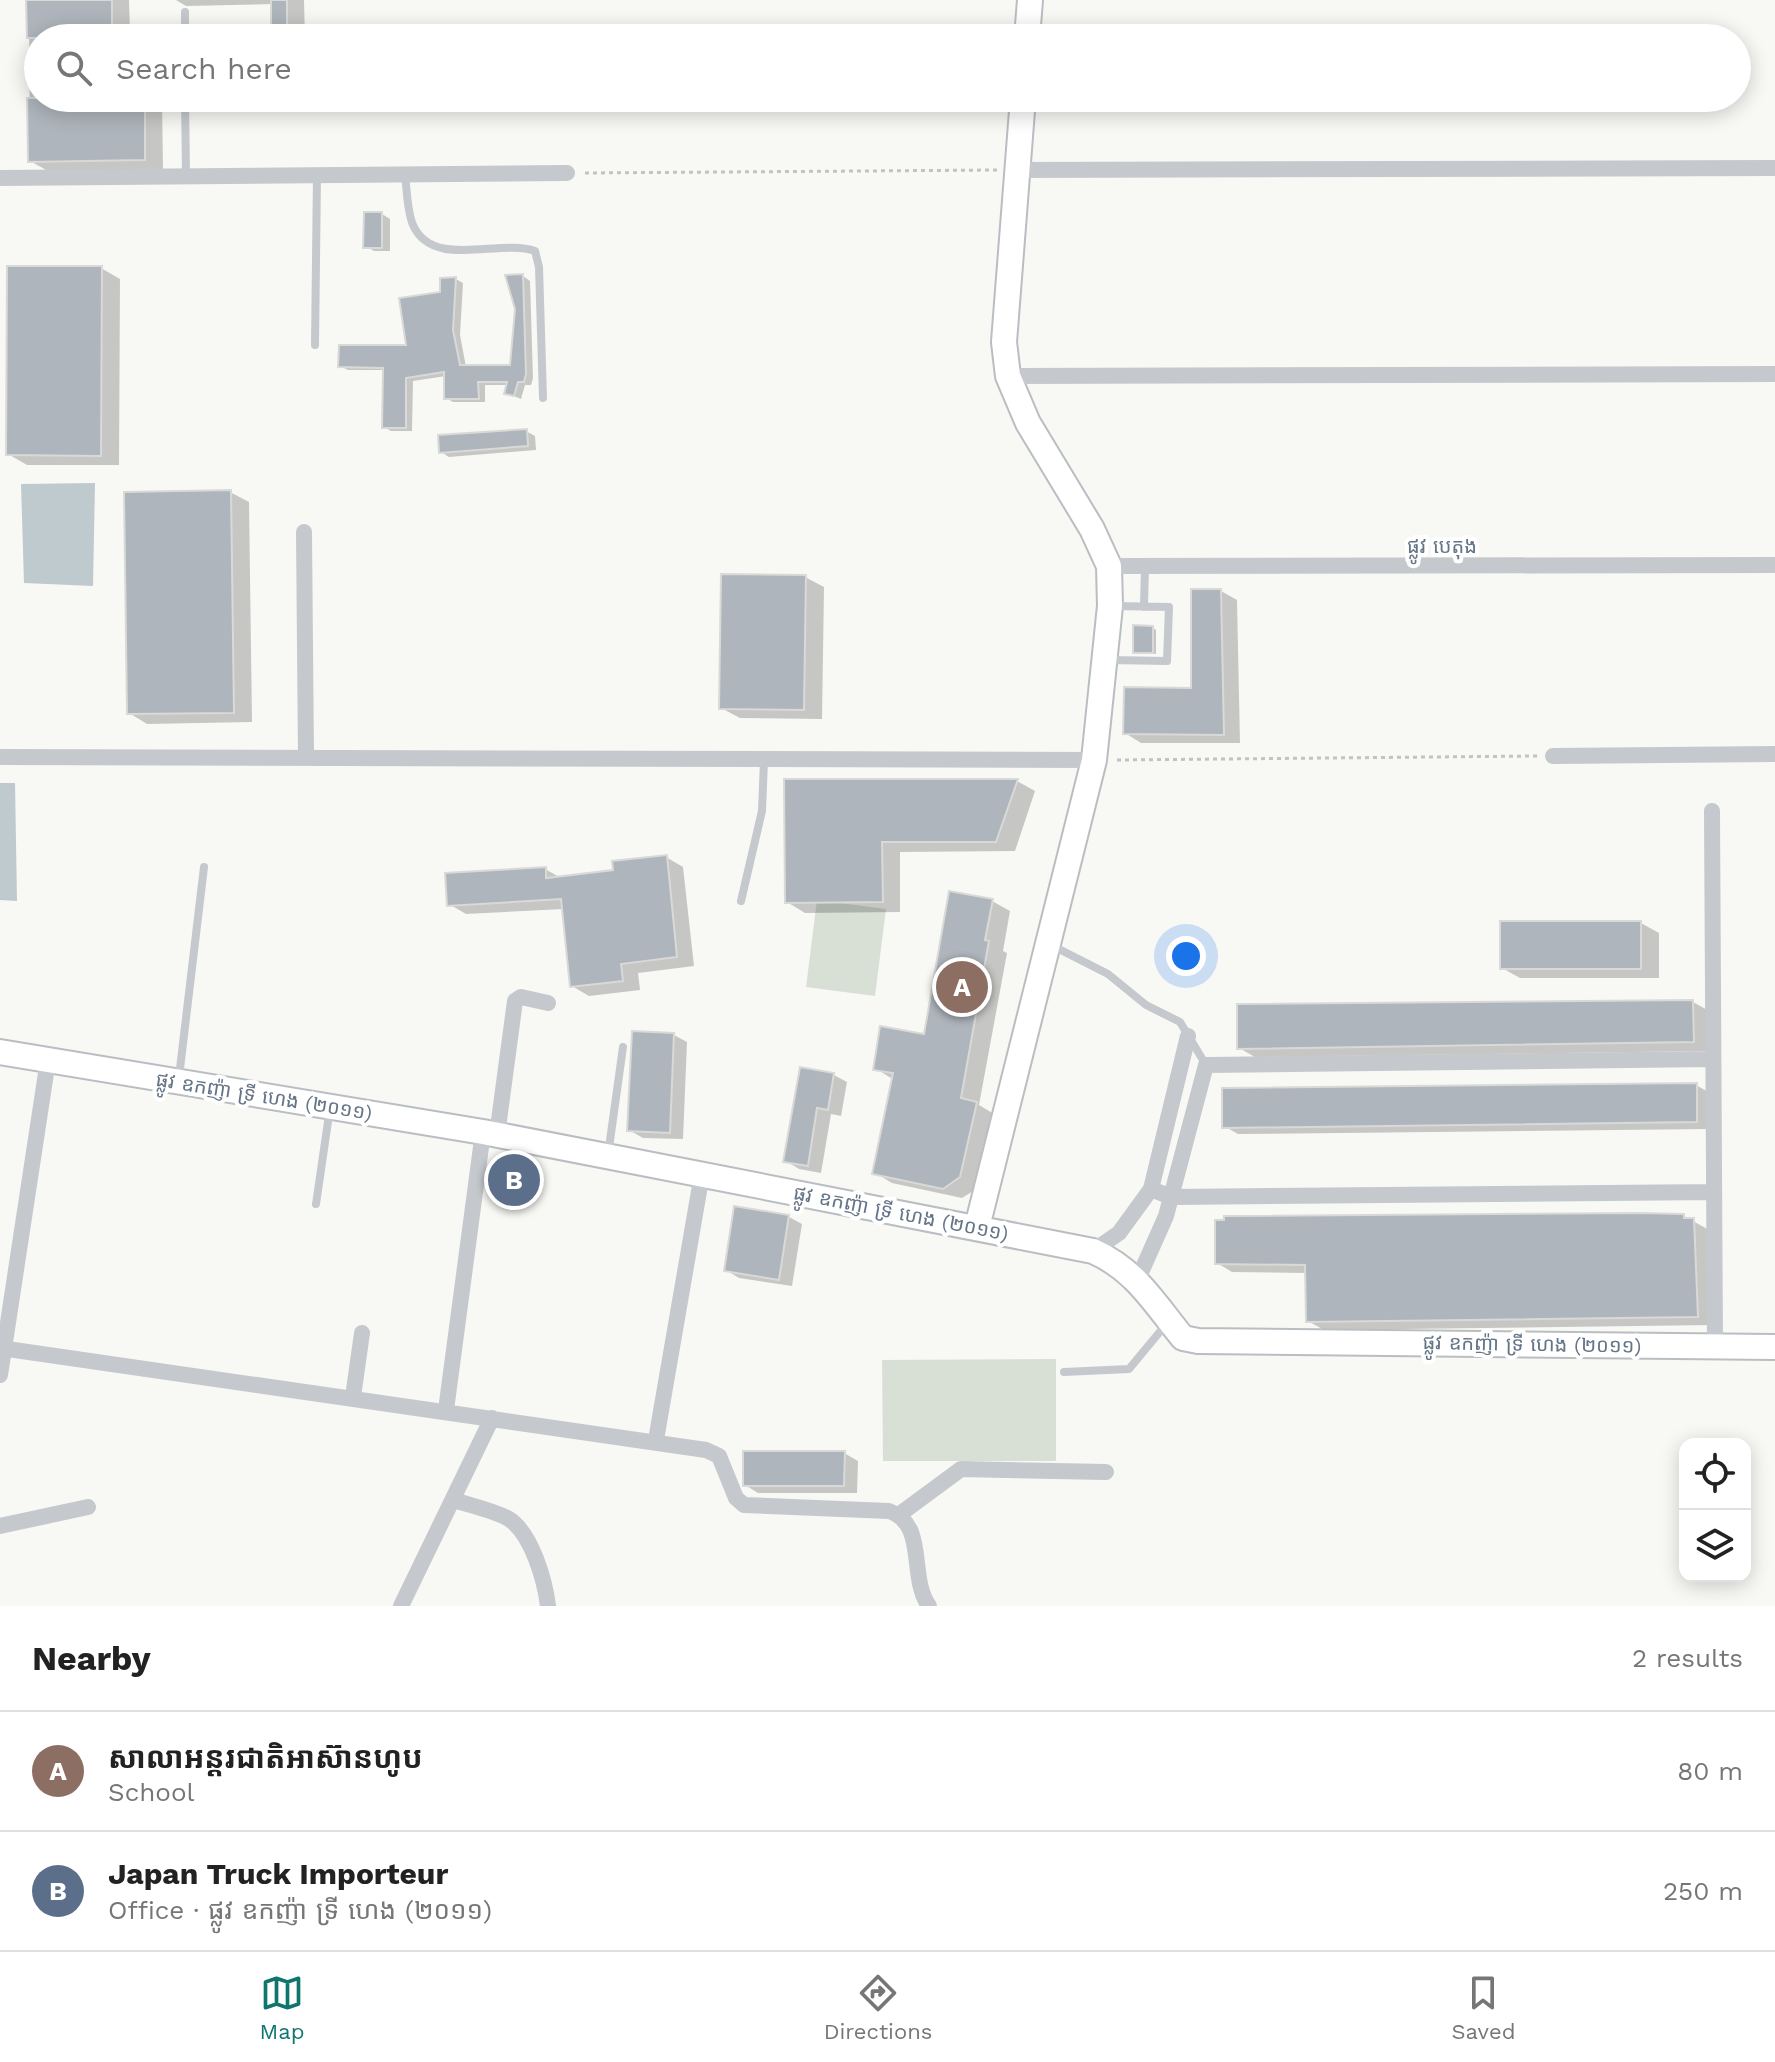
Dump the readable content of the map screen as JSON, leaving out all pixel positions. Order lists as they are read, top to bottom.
{
  "streets": {
    "main road": ["ផ្លូវ ឧកញ៉ា ទ្រី ហេង (២០១១)"],
    "street": ["ផ្លូវ បេតុង"]
  },
  "page": {
    "search": "Search here",
    "pins": ["A", "B"],
    "heading": ["Nearby", "2 results"],
    "list": [
      {
        "mark": "A",
        "name": "សាលាអន្ដរជាតិអាស៊ានហូប",
        "note": "School",
        "value": "80 m"
      },
      {
        "mark": "B",
        "name": "Japan Truck Importeur",
        "note": "Office · ផ្លូវ ឧកញ៉ា ទ្រី ហេង (២០១១)",
        "value": "250 m"
      }
    ],
    "nav": ["Map", "Directions", "Saved"]
  }
}
